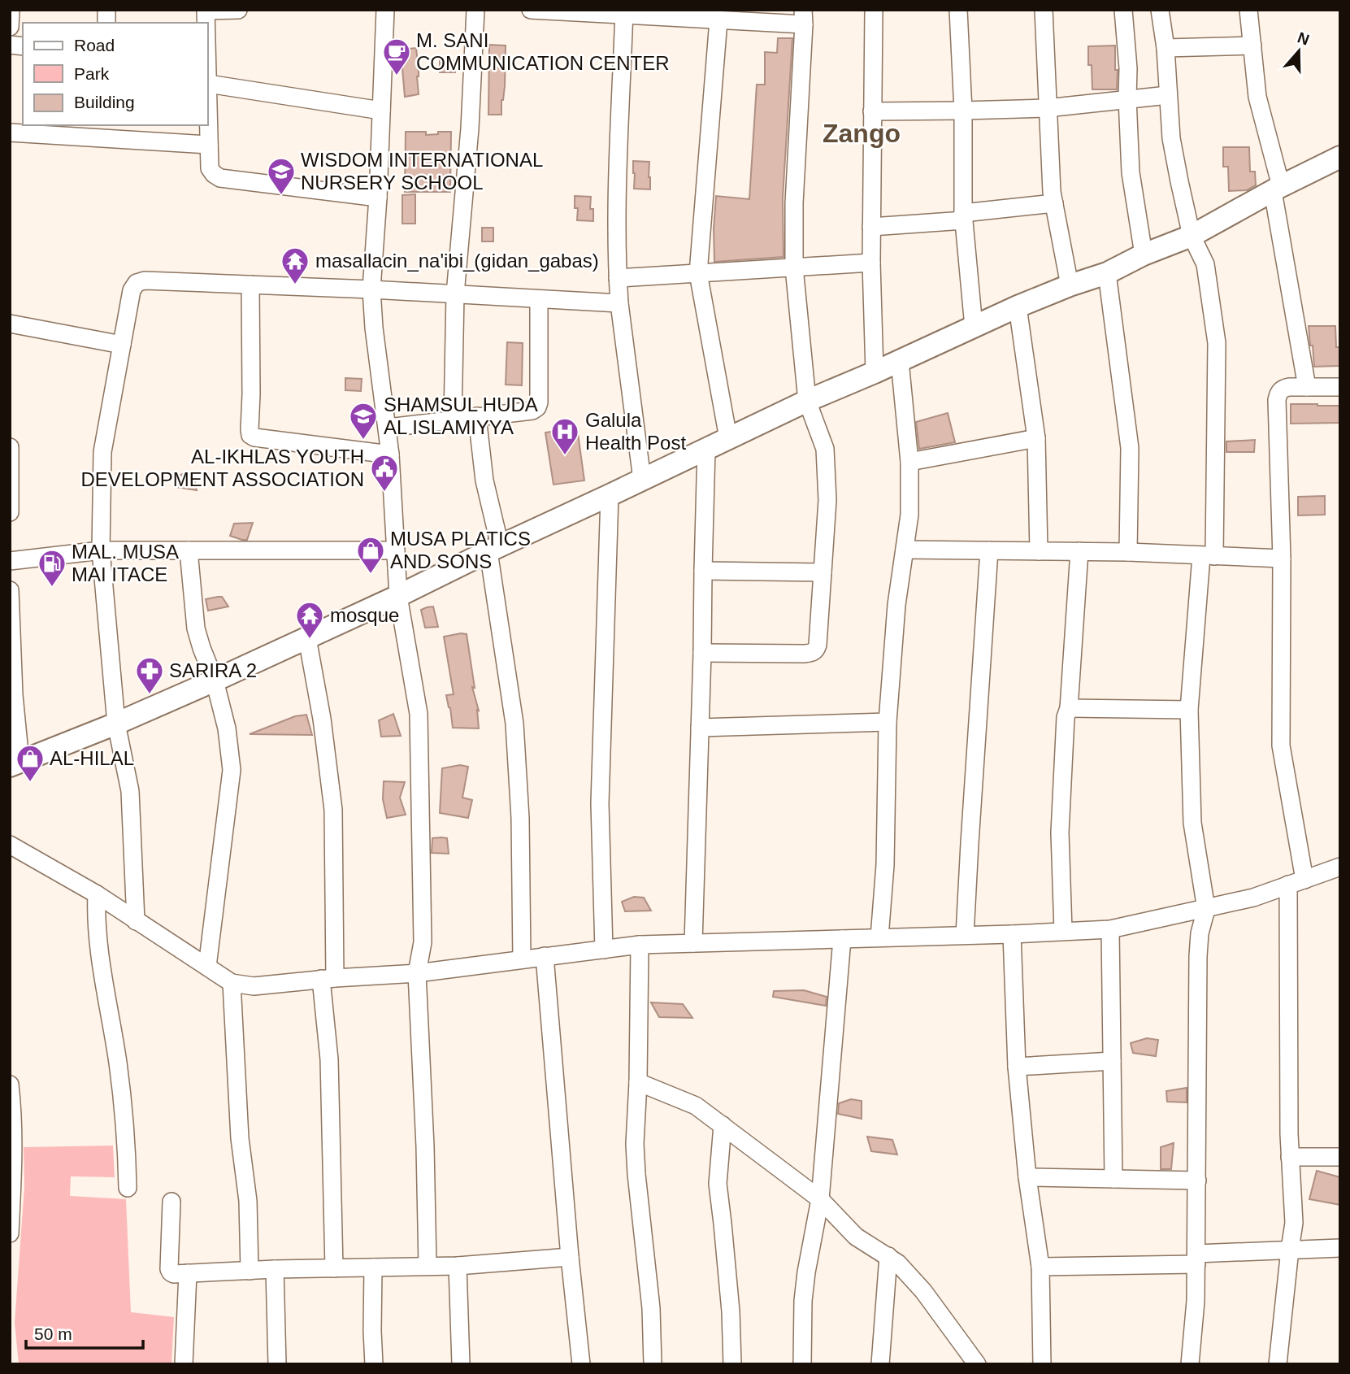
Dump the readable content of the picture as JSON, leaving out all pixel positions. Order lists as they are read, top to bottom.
{
  "districts": ["Zango"],
  "places": {
    "cafe": ["M. SANI COMMUNICATION CENTER"],
    "school or university": ["WISDOM INTERNATIONAL NURSERY SCHOOL", "SHAMSUL HUDA AL ISLAMIYYA"],
    "temple": ["masallacin_na'ibi_(gidan_gabas)", "mosque"],
    "hospital": ["Galula Health Post"],
    "public building": ["AL-IKHLAS YOUTH DEVELOPMENT ASSOCIATION"],
    "shop": ["MUSA PLATICS AND SONS", "AL-HILAL"],
    "fuel station": ["MAL. MUSA MAI ITACE"],
    "pharmacy": ["SARIRA 2"]
  },
  "legend": ["Road", "Park", "Building"],
  "scale_bar": "50 m",
  "north": "top"
}
